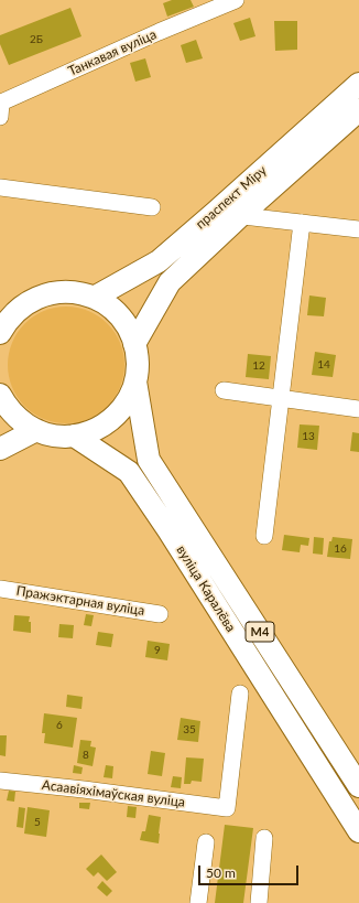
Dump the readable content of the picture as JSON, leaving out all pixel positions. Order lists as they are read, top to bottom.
{
  "streets": {
    "main road": ["праспект Міру", "вуліца Каралёва", "М4"],
    "street": ["Танкавая вуліца", "Пражэктарная вуліца", "Асаавіяхімаўская вуліца"]
  },
  "house_numbers": [
    "2Б",
    "14",
    "12",
    "13",
    "16",
    "9",
    "6",
    "35",
    "8",
    "5"
  ],
  "scale_bar": "50 m"
}
